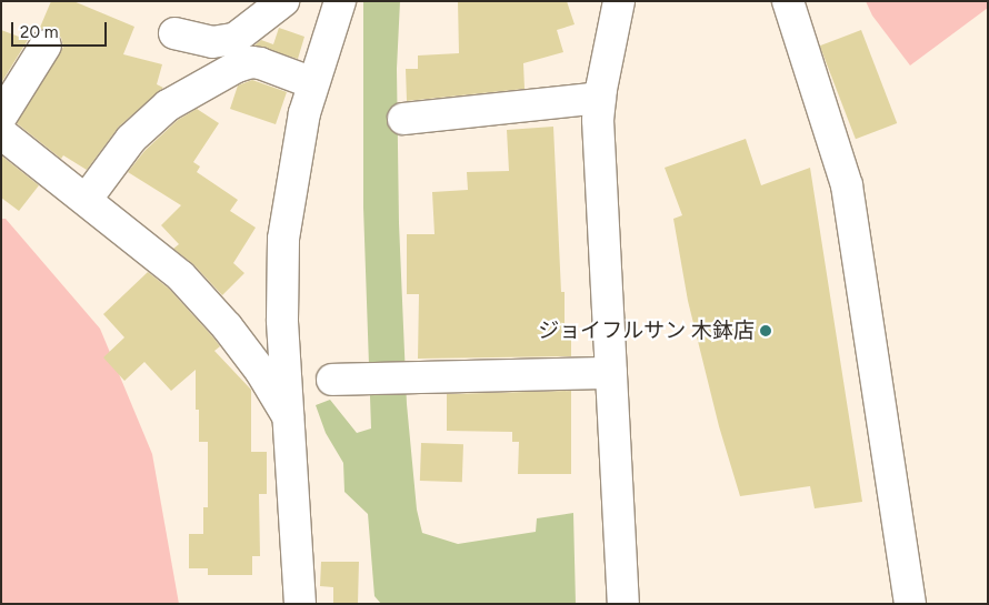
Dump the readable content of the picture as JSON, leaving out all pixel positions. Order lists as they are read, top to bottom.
{
  "places": ["ジョイフルサン 木鉢店"],
  "scale_bar": "20 m"
}
